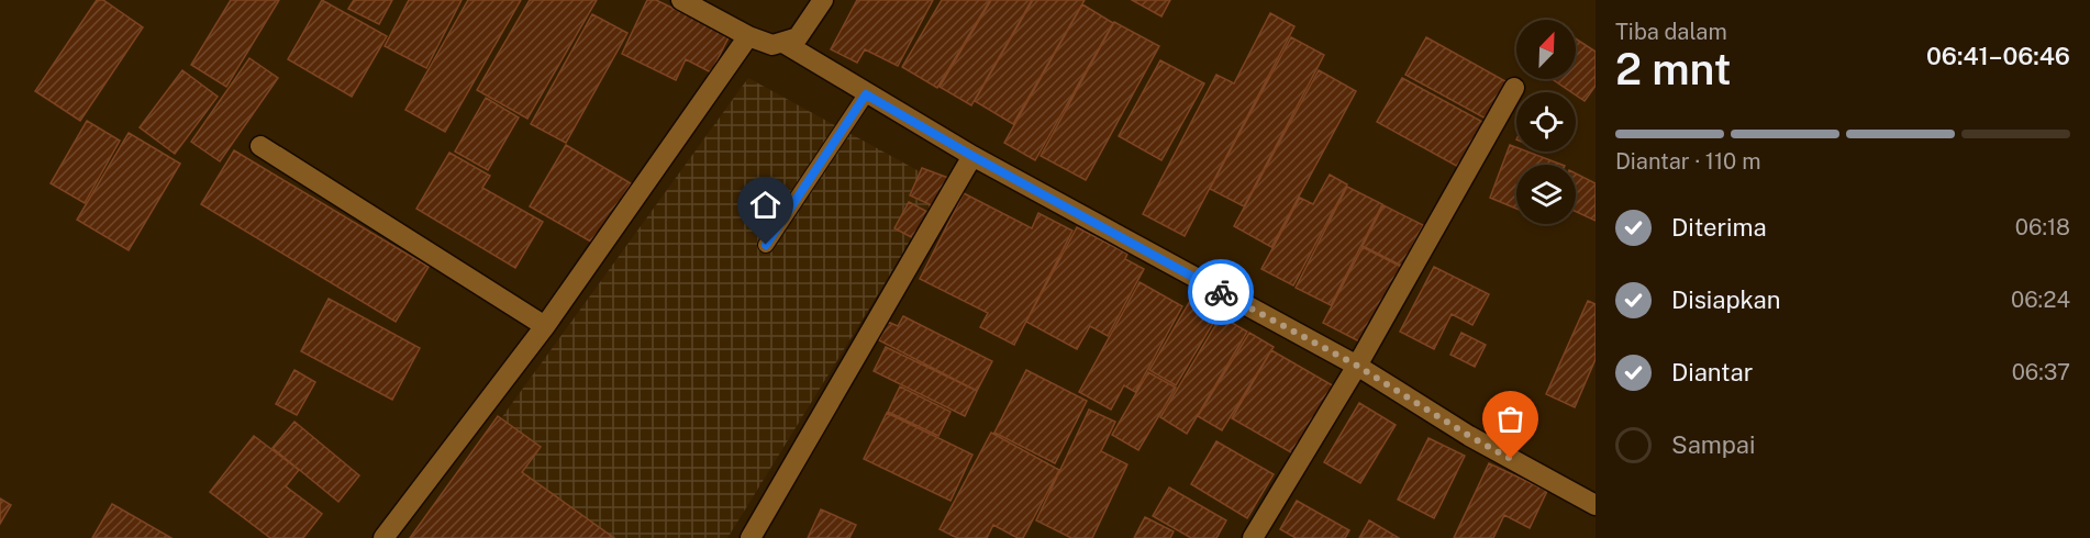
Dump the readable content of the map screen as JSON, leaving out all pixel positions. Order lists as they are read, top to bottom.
{
  "north": "top right",
  "page": {
    "heading": ["2 mnt", "Tiba dalam", "06:41–06:46"],
    "bar": "Diantar · 110 m",
    "list": [
      ["Diterima", "06:18"],
      ["Disiapkan", "06:24"],
      ["Diantar", "06:37"],
      "Sampai"
    ]
  }
}
